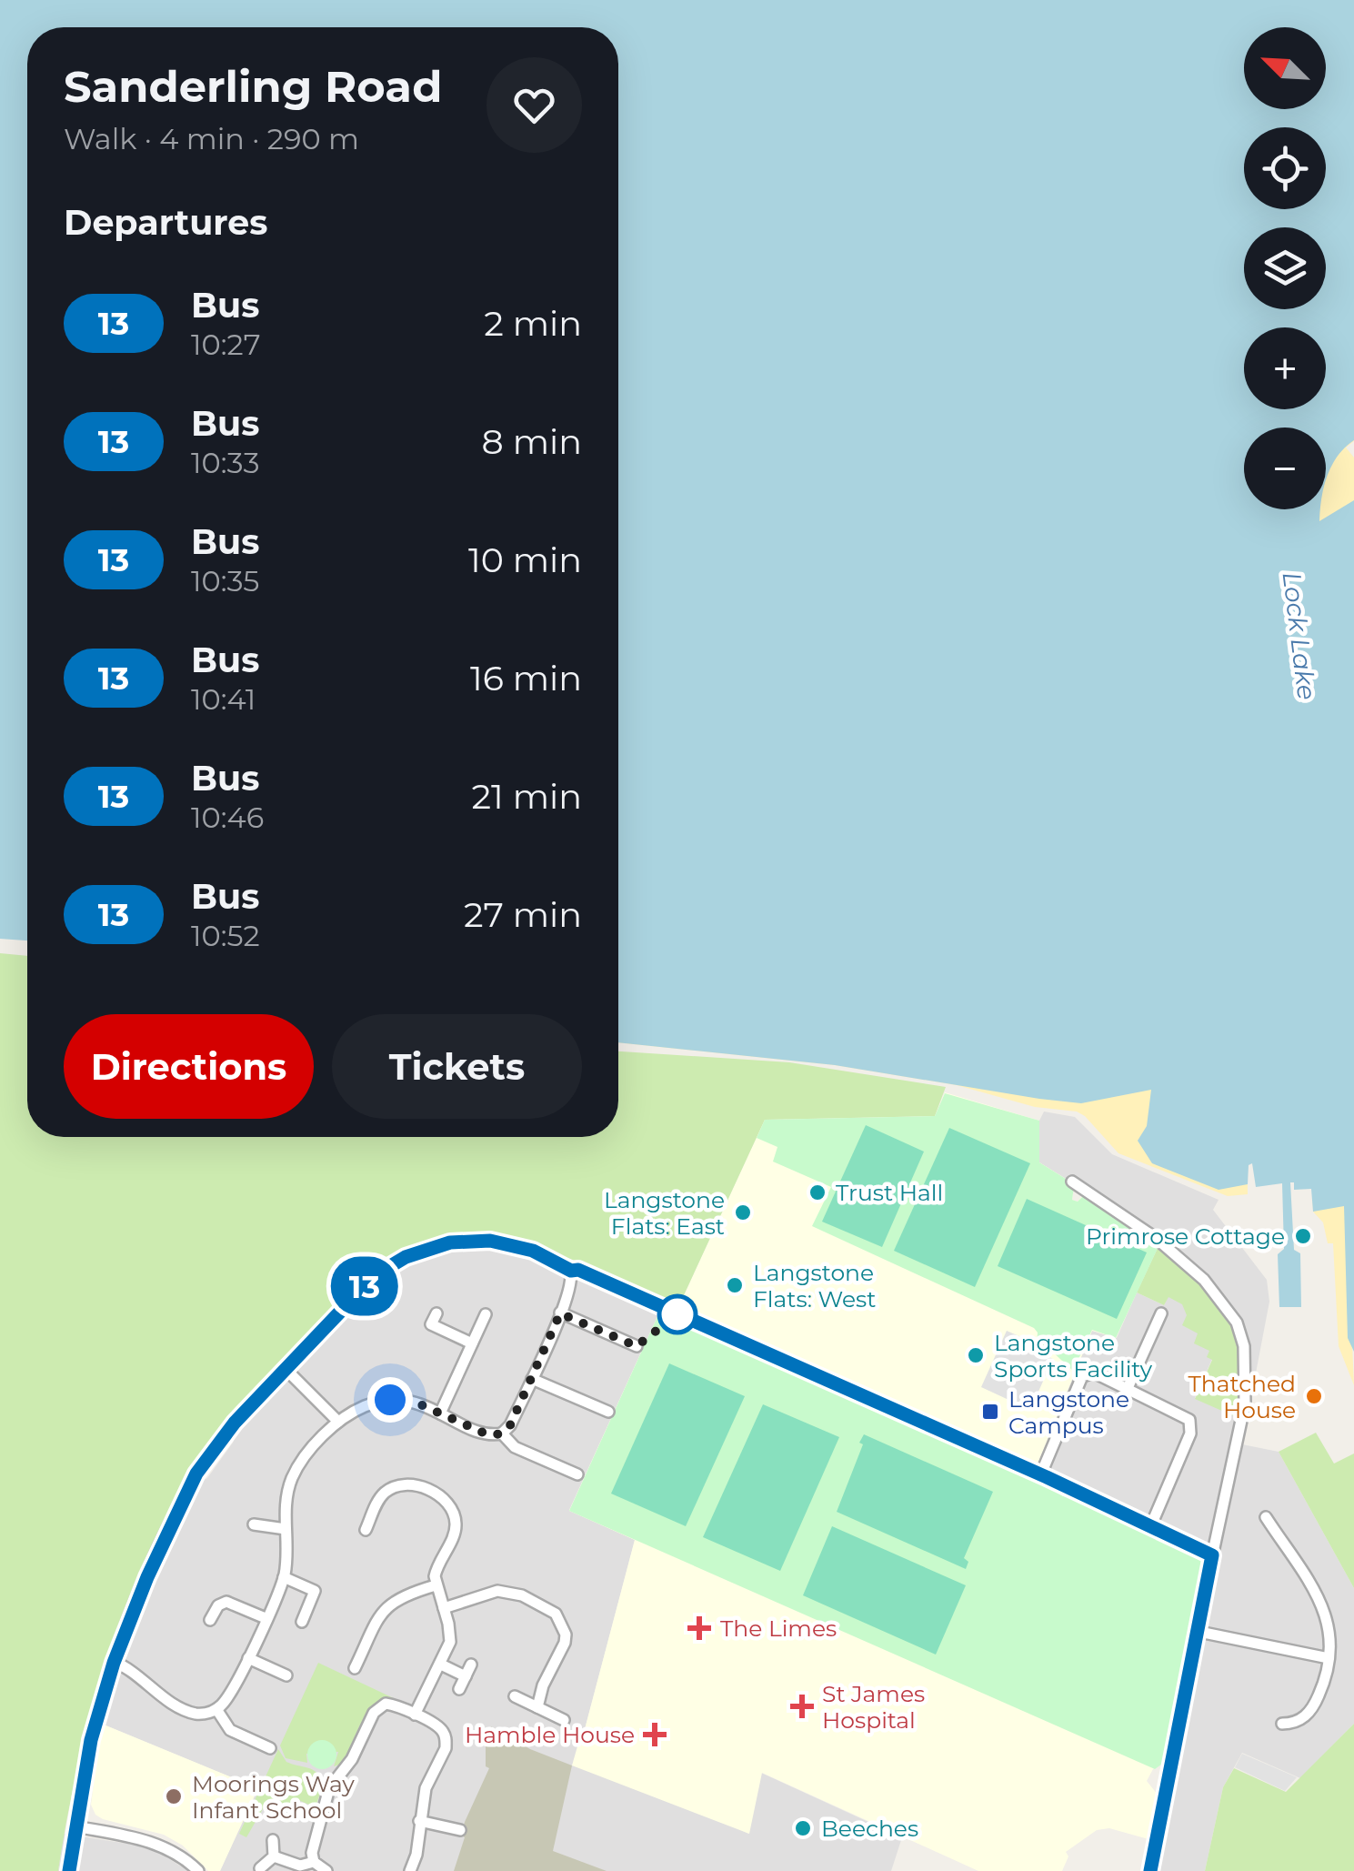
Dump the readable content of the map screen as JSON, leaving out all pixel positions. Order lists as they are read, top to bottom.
{
  "water": ["Lock Lake"],
  "places": {
    "other": [
      "Trust Hall",
      "Langstone Flats: East",
      "Primrose Cottage",
      "Langstone Flats: West",
      "Langstone Sports Facility",
      "Thatched House",
      "Moorings Way Infant School",
      "Beeches"
    ],
    "transit": ["Langstone Campus"],
    "health": ["The Limes", "St James Hospital", "Hamble House"]
  },
  "lines": ["bus line 13"],
  "north": "top left",
  "page": {
    "on_map": "13",
    "map_buttons": ["+", "−"],
    "heading": [
      ["Sanderling Road", "Walk · 4 min · 290 m"],
      "Departures"
    ],
    "list": [
      {
        "mark": "13",
        "name": "Bus",
        "note": "10:27",
        "value": "2 min"
      },
      {
        "mark": "13",
        "name": "Bus",
        "note": "10:33",
        "value": "8 min"
      },
      {
        "mark": "13",
        "name": "Bus",
        "note": "10:35",
        "value": "10 min"
      },
      {
        "mark": "13",
        "name": "Bus",
        "note": "10:41",
        "value": "16 min"
      },
      {
        "mark": "13",
        "name": "Bus",
        "note": "10:46",
        "value": "21 min"
      },
      {
        "mark": "13",
        "name": "Bus",
        "note": "10:52",
        "value": "27 min"
      }
    ],
    "buttons": ["Directions", "Tickets"]
  }
}
